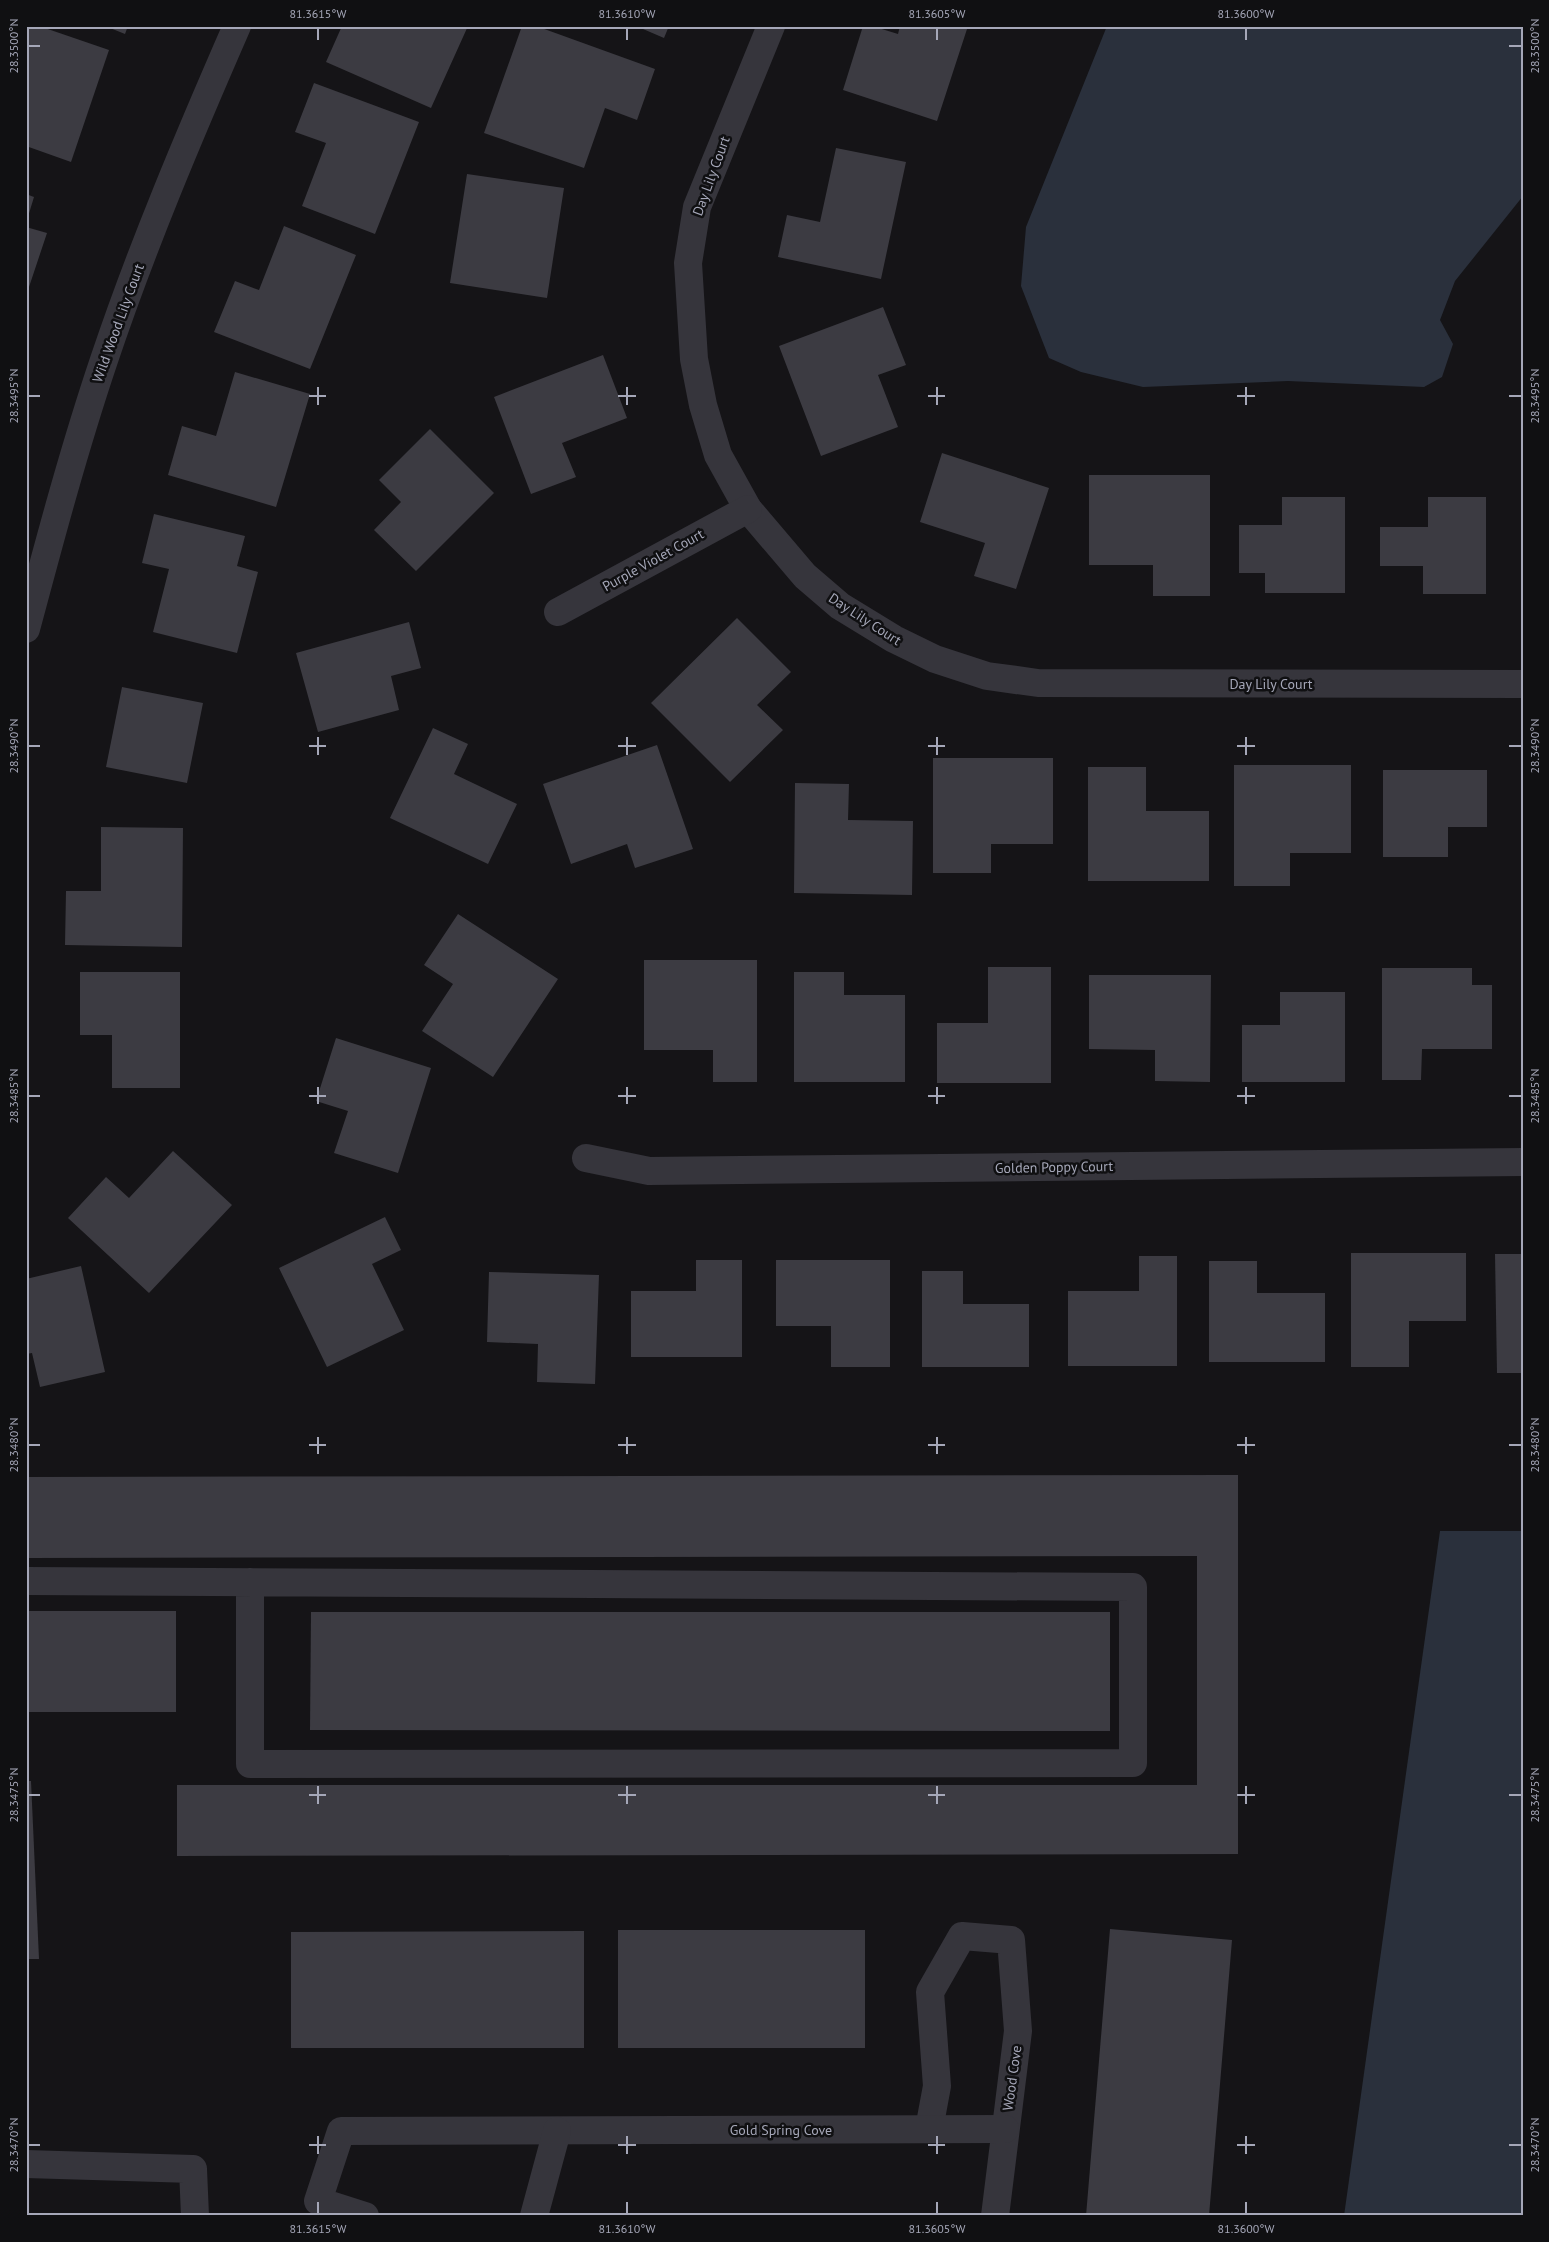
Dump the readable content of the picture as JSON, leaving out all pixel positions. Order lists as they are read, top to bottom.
{
  "streets": {
    "street": [
      "Day Lily Court",
      "Wild Wood Lily Court",
      "Purple Violet Court",
      "Golden Poppy Court",
      "Wood Cove",
      "Gold Spring Cove"
    ]
  },
  "crossings": [
    ["Day Lily Court", "Purple Violet Court"],
    ["Wood Cove", "Gold Spring Cove"]
  ],
  "coordinates": [
    "81.3615°W",
    "81.3610°W",
    "81.3605°W",
    "81.3600°W",
    "28.3500°N",
    "28.3495°N",
    "28.3490°N",
    "28.3485°N",
    "28.3480°N",
    "28.3475°N",
    "28.3470°N"
  ]
}
